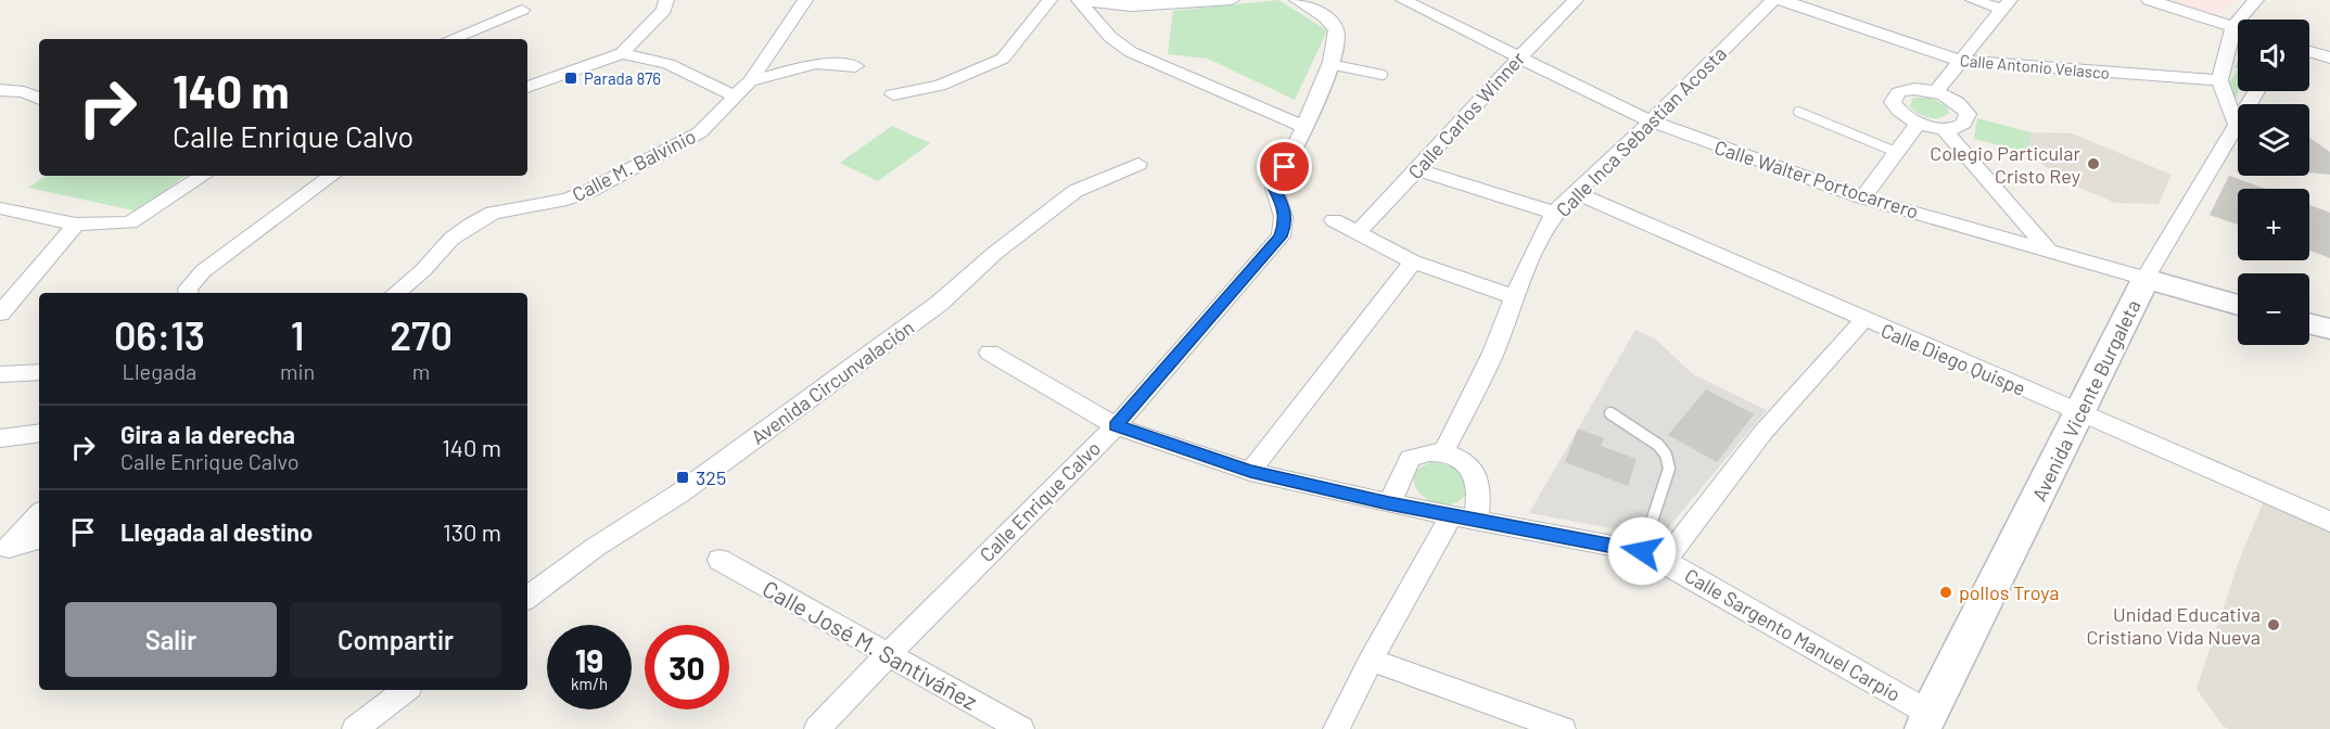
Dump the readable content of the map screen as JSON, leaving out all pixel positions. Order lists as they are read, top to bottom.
{
  "streets": {
    "main road": ["Calle Walter Portocarrero", "Avenida Vicente Burgaleta"],
    "street": [
      "Calle Antonio Velasco",
      "Calle Carlos Winner",
      "Calle Inca Sebastían Acosta",
      "Calle M. Balvinio",
      "Calle Diego Quispe",
      "Avenida Circunvalación",
      "Calle Enrique Calvo",
      "Calle Sargento Manuel Carpio",
      "Calle José M. Santiváñez"
    ]
  },
  "crossings": [
    ["Calle Carlos Winner", "Calle Walter Portocarrero"],
    ["Calle Inca Sebastían Acosta", "Calle Walter Portocarrero"],
    ["Calle Inca Sebastían Acosta", "Calle Diego Quispe"],
    ["Calle Walter Portocarrero", "Avenida Vicente Burgaleta"],
    ["Calle Diego Quispe", "Avenida Vicente Burgaleta"],
    ["Avenida Vicente Burgaleta", "Calle Sargento Manuel Carpio"],
    ["Calle Enrique Calvo", "Calle Sargento Manuel Carpio"],
    ["Calle Enrique Calvo", "Calle José M. Santiváñez"]
  ],
  "places": {
    "transit": ["Parada 876", "325"],
    "other": ["Colegio Particular Cristo Rey", "pollos Troya", "Unidad Educativa Cristiano Vida Nueva"]
  },
  "page": {
    "map_buttons": ["+", "−"],
    "turn": ["140 m", "Calle Enrique Calvo"],
    "eta": [
      "06:13",
      "Llegada",
      "1",
      "min",
      "270",
      "m"
    ],
    "list": [
      {
        "name": "Gira a la derecha",
        "note": "Calle Enrique Calvo",
        "value": "140 m"
      },
      {
        "name": "Llegada al destino",
        "value": "130 m"
      }
    ],
    "buttons": ["Salir", "Compartir"],
    "speed": "19 km/h",
    "limit": "30"
  }
}
